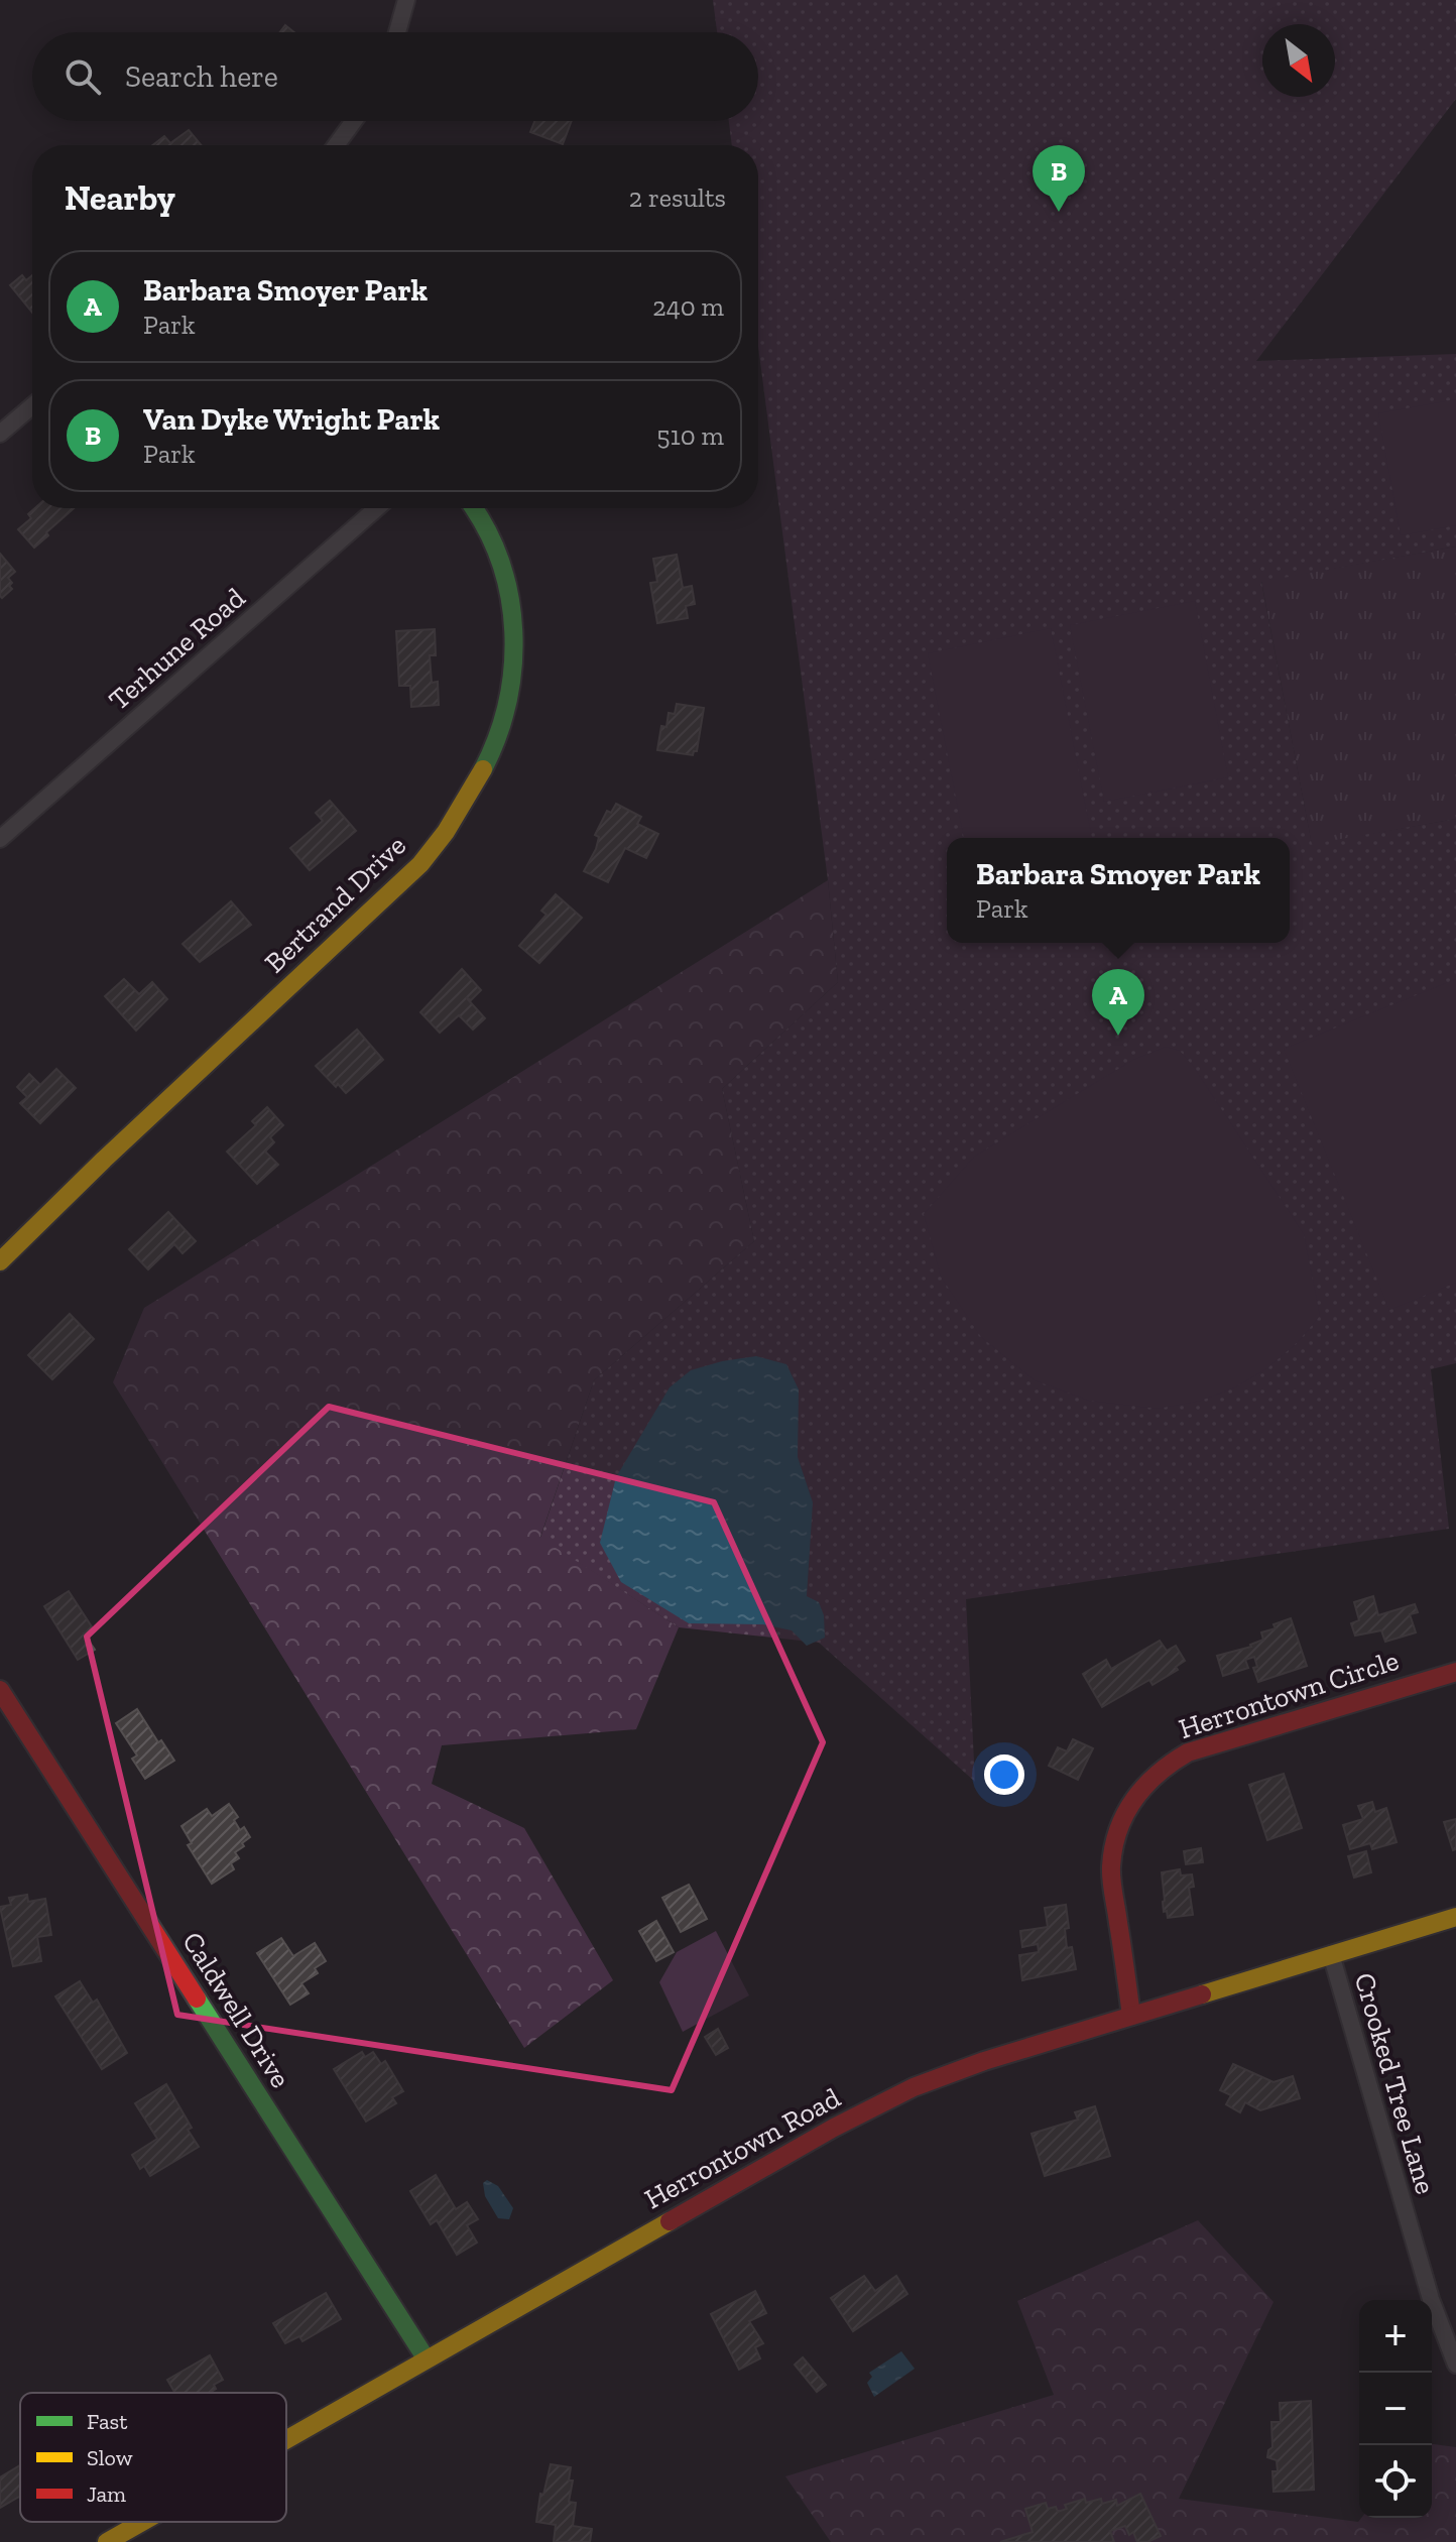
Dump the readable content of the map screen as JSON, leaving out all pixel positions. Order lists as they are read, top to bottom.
{
  "streets": {
    "street": [
      "Terhune Road",
      "Bertrand Drive",
      "Herrontown Circle",
      "Caldwell Drive",
      "Crooked Tree Lane",
      "Herrontown Road"
    ]
  },
  "crossings": [
    ["Herrontown Circle", "Herrontown Road"],
    ["Caldwell Drive", "Herrontown Road"],
    ["Crooked Tree Lane", "Herrontown Road"]
  ],
  "legend": ["Fast", "Slow", "Jam"],
  "north": "bottom right",
  "page": {
    "search": "Search here",
    "pins": ["B", "A"],
    "heading": ["Nearby", "2 results"],
    "list": [
      {
        "mark": "A",
        "name": "Barbara Smoyer Park",
        "note": "Park",
        "value": "240 m"
      },
      {
        "mark": "B",
        "name": "Van Dyke Wright Park",
        "note": "Park",
        "value": "510 m"
      }
    ],
    "popup": ["Barbara Smoyer Park", "Park"],
    "map_buttons": ["+", "−"]
  }
}
